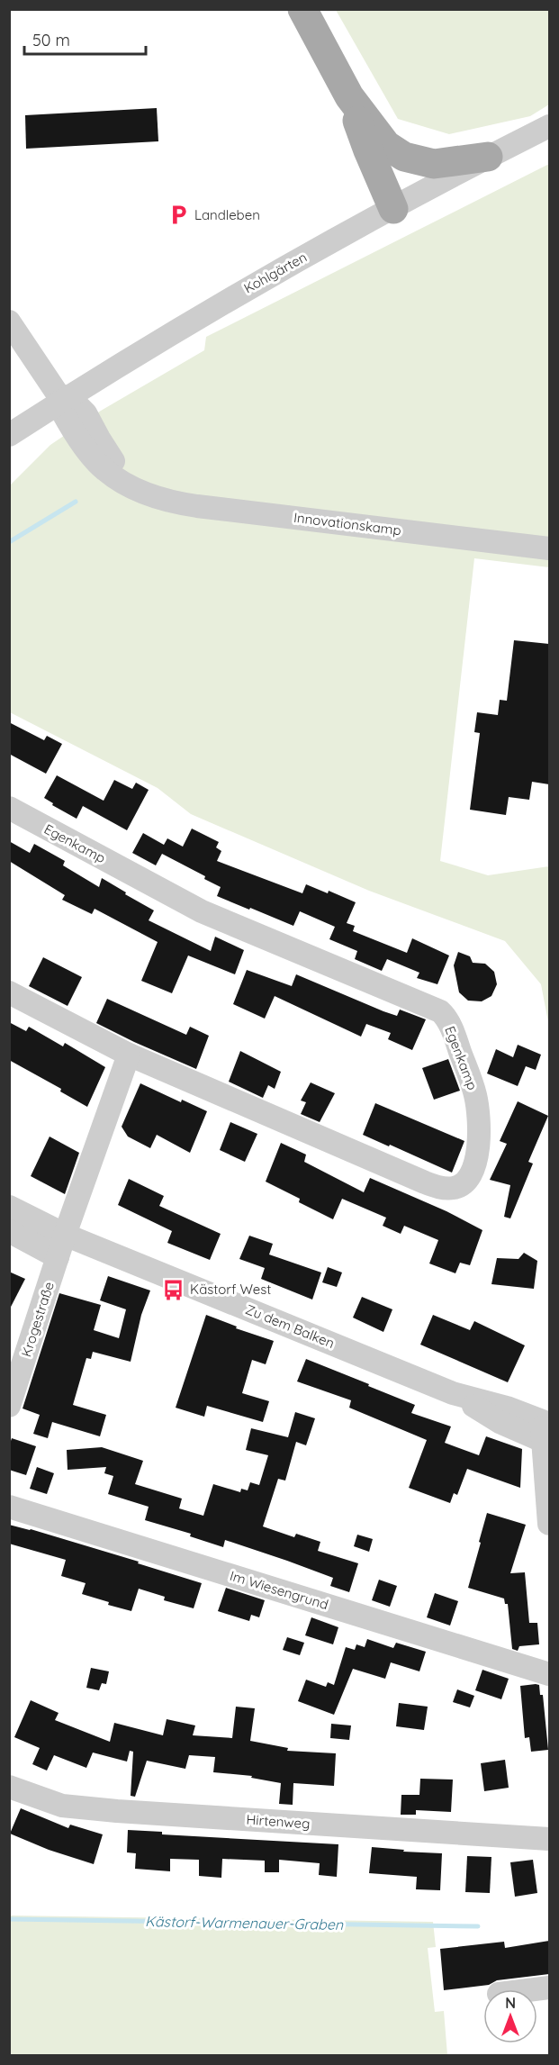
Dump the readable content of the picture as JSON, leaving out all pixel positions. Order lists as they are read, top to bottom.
{
  "streets": {
    "street": [
      "Kohlgärten",
      "Innovationskamp",
      "Egenkamp",
      "Krogestraße",
      "Zu dem Balken",
      "Im Wiesengrund",
      "Hirtenweg"
    ]
  },
  "crossings": [
    ["Kohlgärten", "Innovationskamp"],
    ["Krogestraße", "Zu dem Balken"]
  ],
  "water": ["Kästorf-Warmenauer-Graben"],
  "places": {
    "parking": ["Landleben"],
    "bus stop": ["Kästorf West"]
  },
  "scale_bar": "50 m",
  "north": "top"
}
